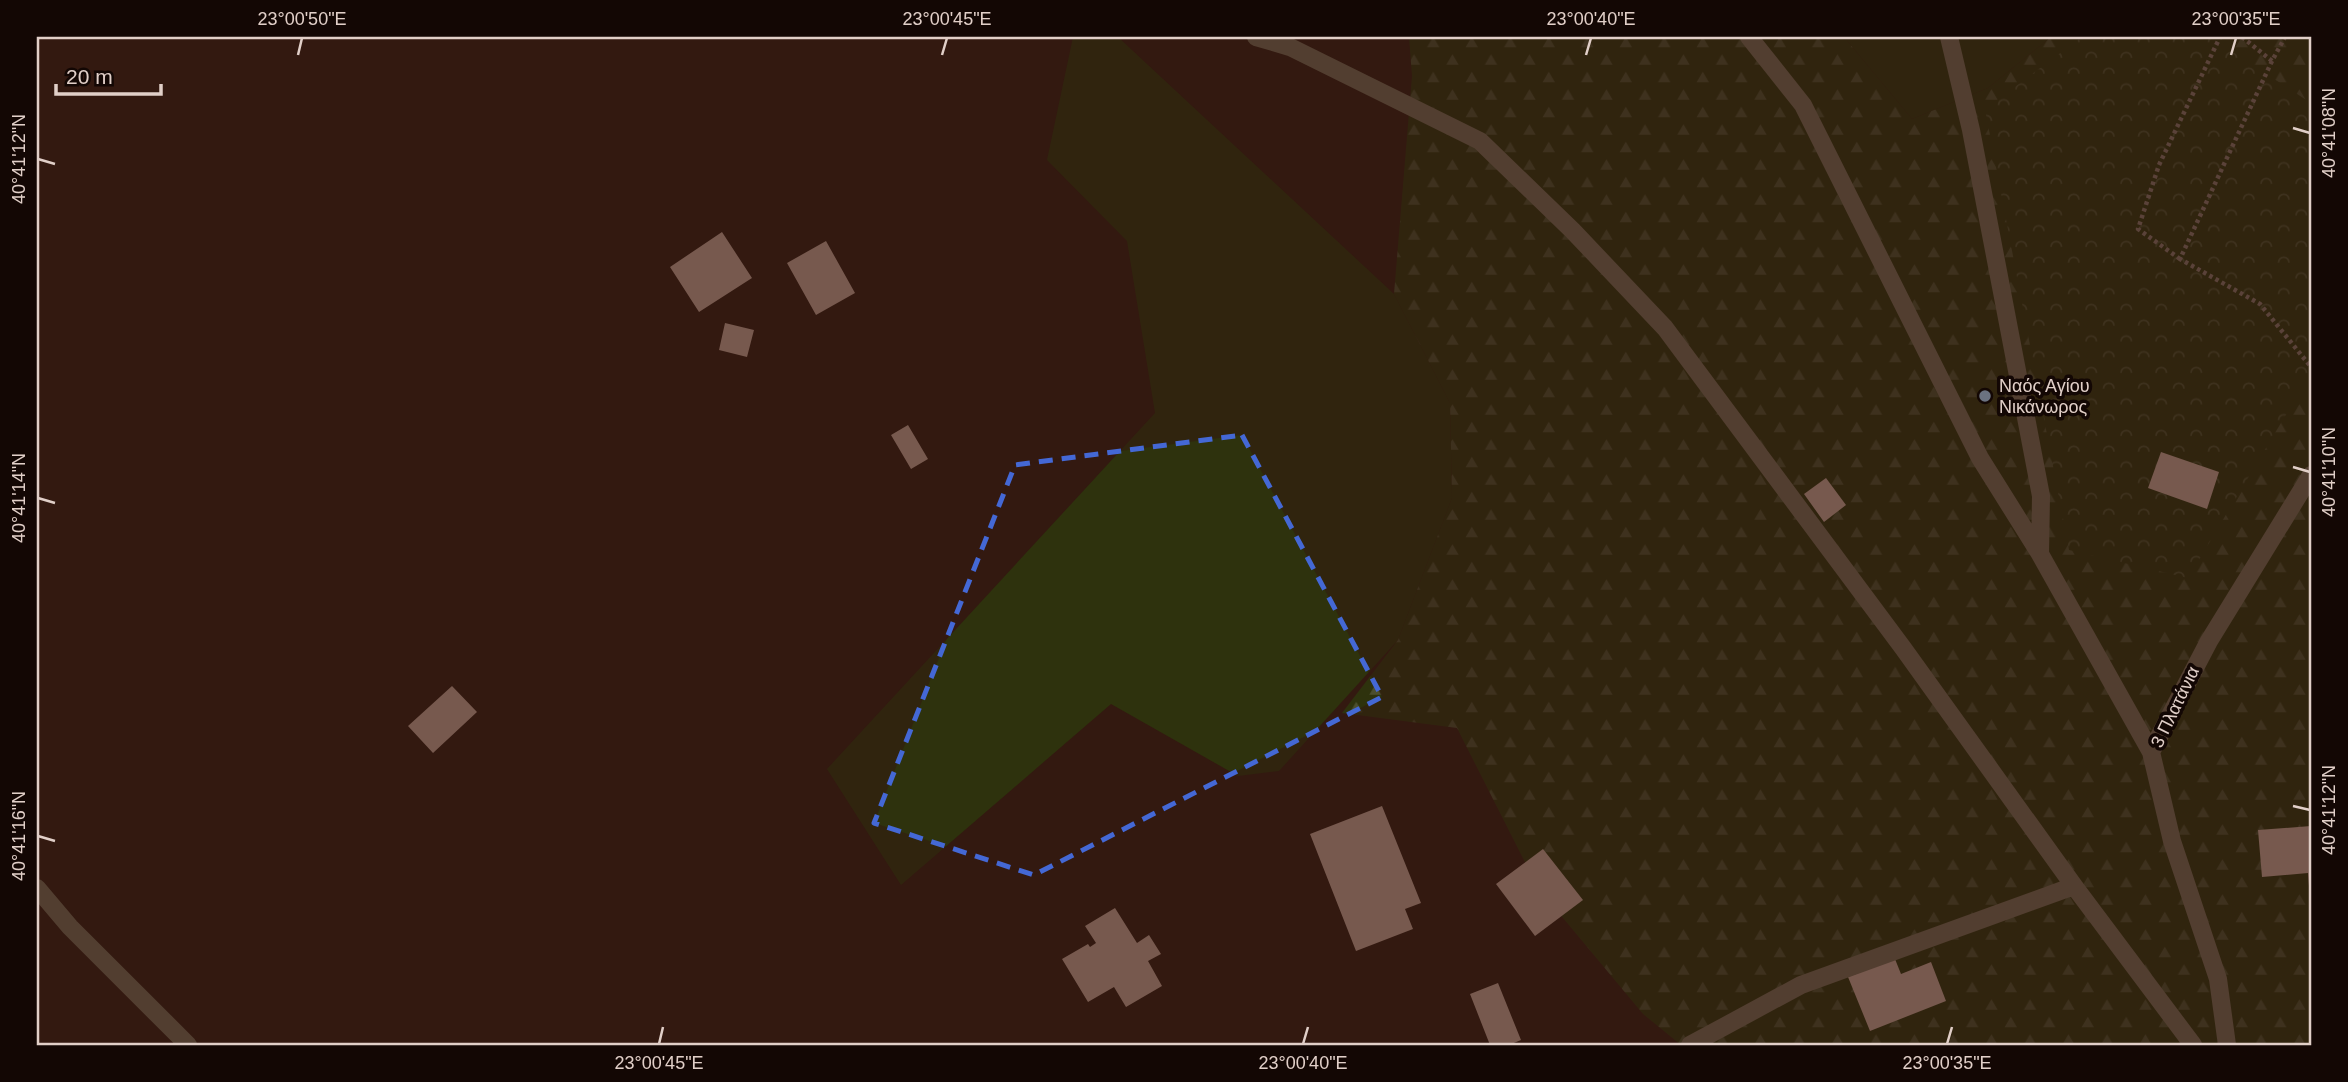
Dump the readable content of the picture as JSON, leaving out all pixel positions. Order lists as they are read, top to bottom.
{
  "streets": {
    "street": ["3 Πλατάνια"]
  },
  "places": ["Ναός Αγίου Νικάνωρος"],
  "scale_bar": "20 m",
  "coordinates": [
    "23°00'50\"E",
    "23°00'45\"E",
    "23°00'40\"E",
    "23°00'35\"E",
    "40°41'08\"N",
    "40°41'12\"N",
    "40°41'10\"N",
    "40°41'14\"N",
    "40°41'16\"N"
  ]
}
